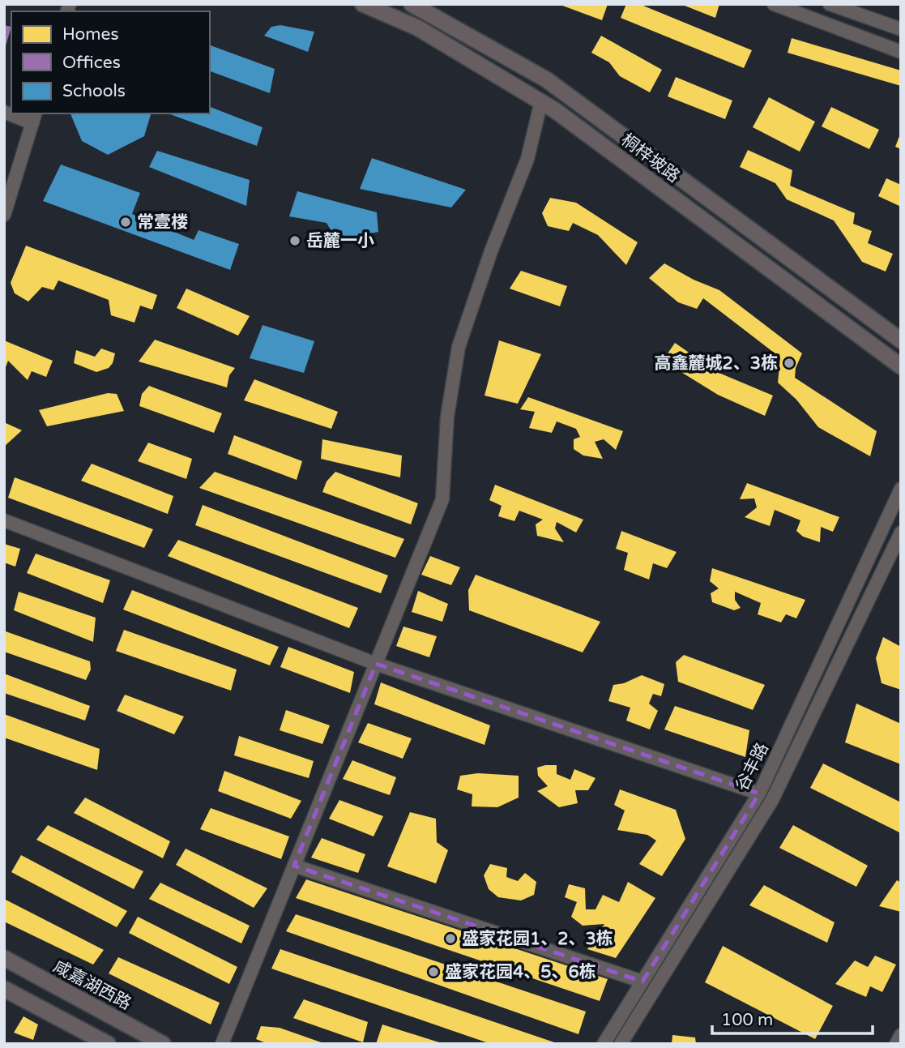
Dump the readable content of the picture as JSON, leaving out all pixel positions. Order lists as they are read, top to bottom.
{
  "streets": {
    "main road": ["桐梓坡路", "咸嘉湖西路"],
    "street": ["谷丰路"]
  },
  "places": [
    "常壹楼",
    "岳麓一小",
    "高鑫麓城2、3栋",
    "盛家花园1、2、3栋",
    "盛家花园4、5、6栋"
  ],
  "legend": ["Homes", "Offices", "Schools"],
  "scale_bar": "100 m"
}
